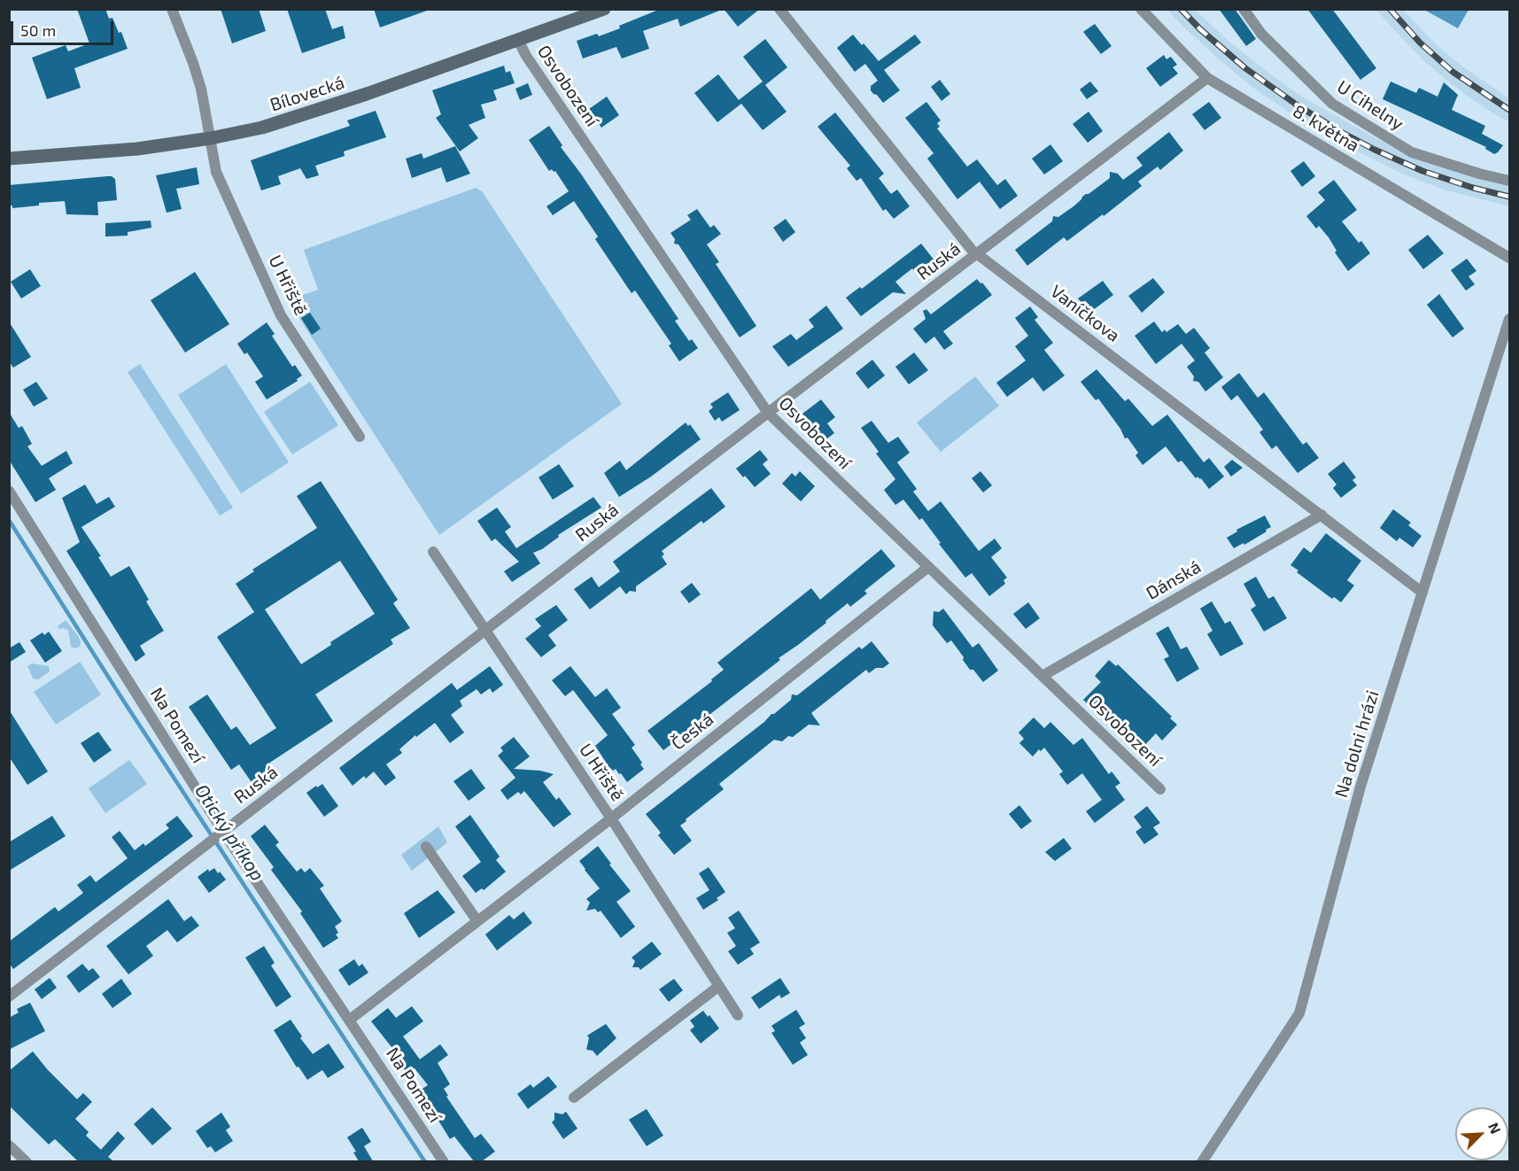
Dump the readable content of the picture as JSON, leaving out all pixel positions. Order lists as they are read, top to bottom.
{
  "streets": {
    "main road": ["Bílovecká"],
    "street": [
      "Osvobození",
      "U Cihelny",
      "8. května",
      "Ruská",
      "U Hřiště",
      "Vaníčkova",
      "Dánská",
      "Na Pomezí",
      "Česká",
      "Na dolni hrázi"
    ]
  },
  "crossings": [
    ["Osvobození", "Bílovecká"],
    ["Osvobození", "Ruská"],
    ["Osvobození", "Dánská"],
    ["Osvobození", "Česká"],
    ["Bílovecká", "U Hřiště"],
    ["8. května", "Ruská"],
    ["Ruská", "U Hřiště"],
    ["Ruská", "Vaníčkova"],
    ["Ruská", "Na Pomezí"],
    ["U Hřiště", "Česká"],
    ["Vaníčkova", "Dánská"],
    ["Vaníčkova", "Na dolni hrázi"],
    ["Na Pomezí", "Česká"]
  ],
  "water": ["Otický příkop"],
  "scale_bar": "50 m",
  "north": "top right"
}
